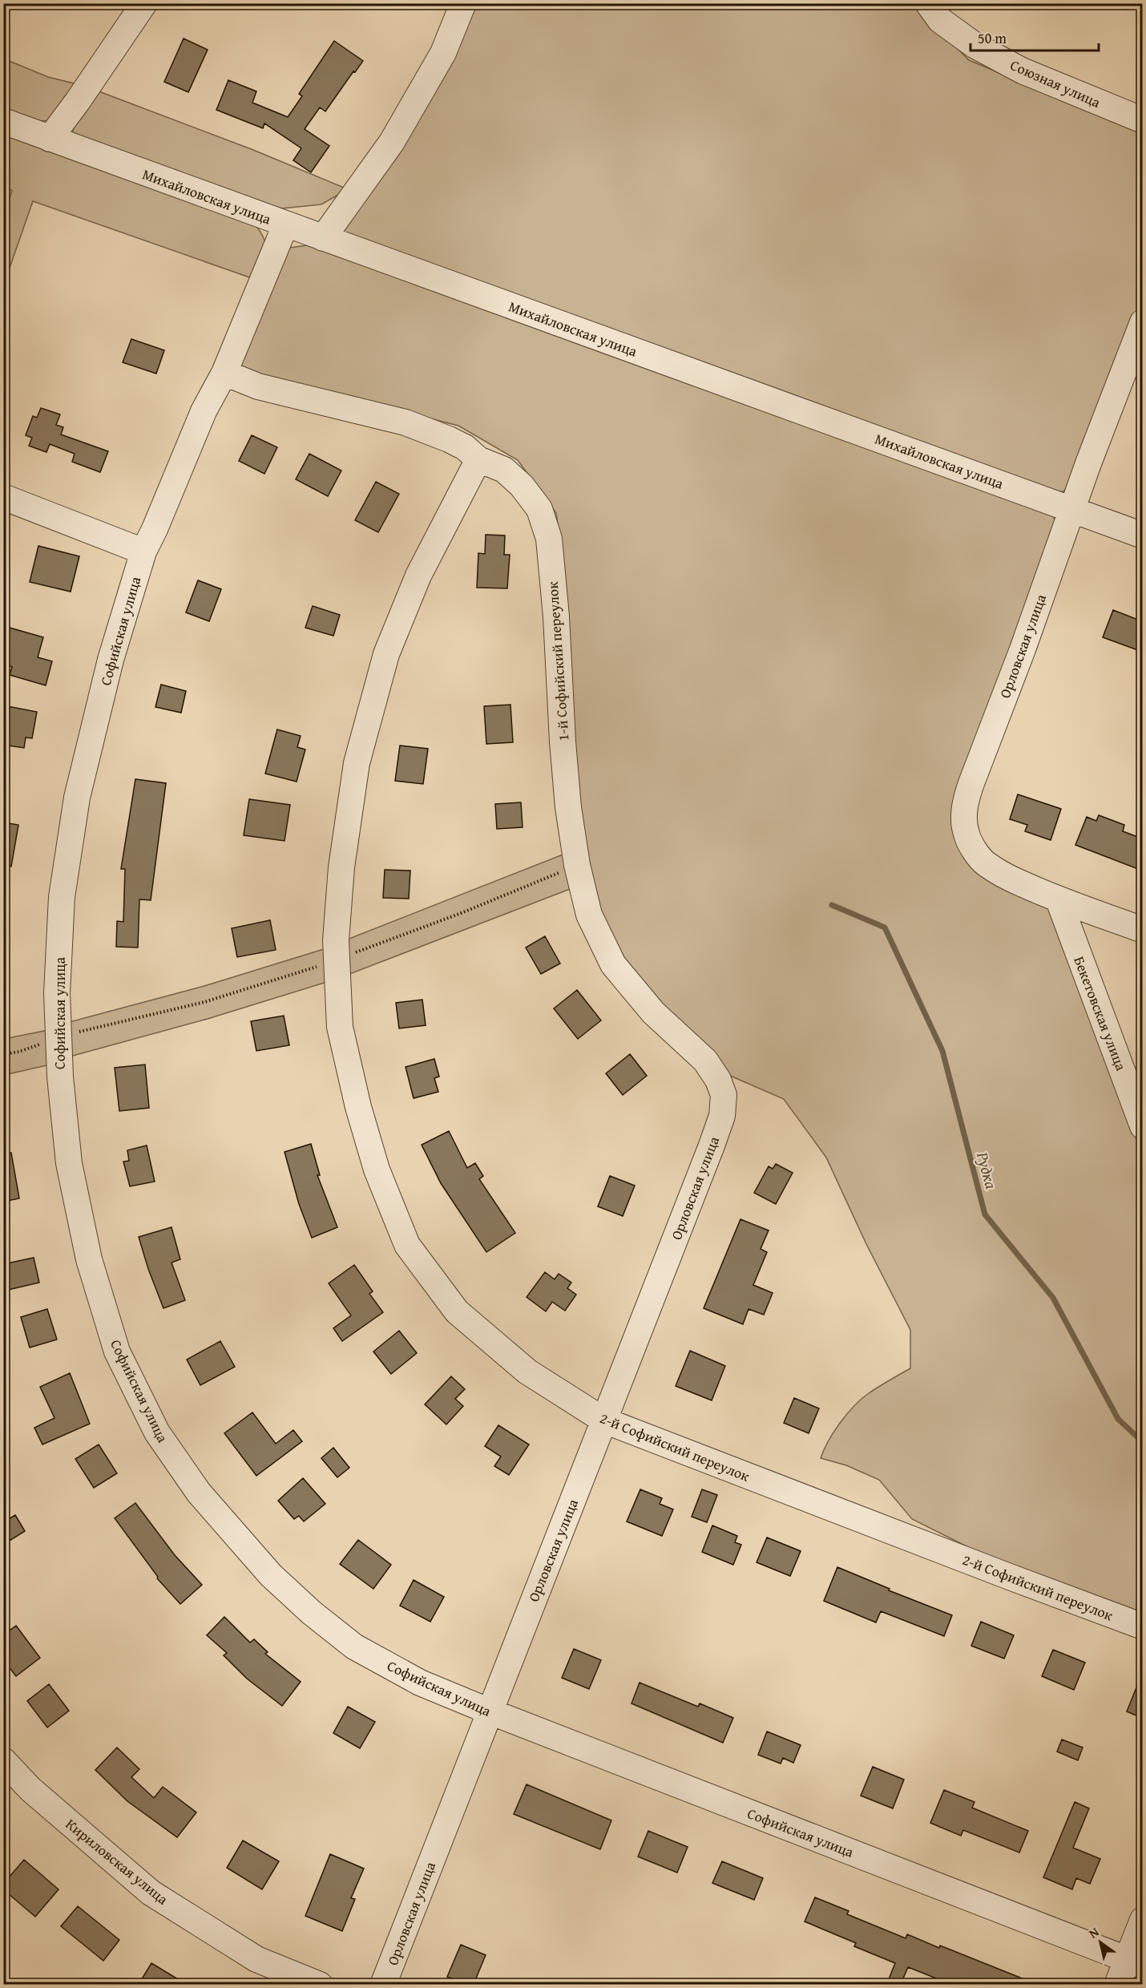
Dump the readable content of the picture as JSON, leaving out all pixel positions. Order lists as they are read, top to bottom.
{
  "streets": {
    "street": [
      "Союзная улица",
      "Михайловская улица",
      "Софийская улица",
      "Орловская улица",
      "1-й Софийский переулок",
      "Бекетовская улица",
      "2-й Софийский переулок",
      "Кириловская улица"
    ]
  },
  "crossings": [
    ["Михайловская улица", "Софийская улица"],
    ["Михайловская улица", "Орловская улица"],
    ["Софийская улица", "Орловская улица"],
    ["Софийская улица", "1-й Софийский переулок"],
    ["Орловская улица", "1-й Софийский переулок"],
    ["Орловская улица", "Бекетовская улица"],
    ["Орловская улица", "2-й Софийский переулок"],
    ["1-й Софийский переулок", "2-й Софийский переулок"]
  ],
  "water": ["Рудка"],
  "scale_bar": "50 m",
  "north": "top left"
}
